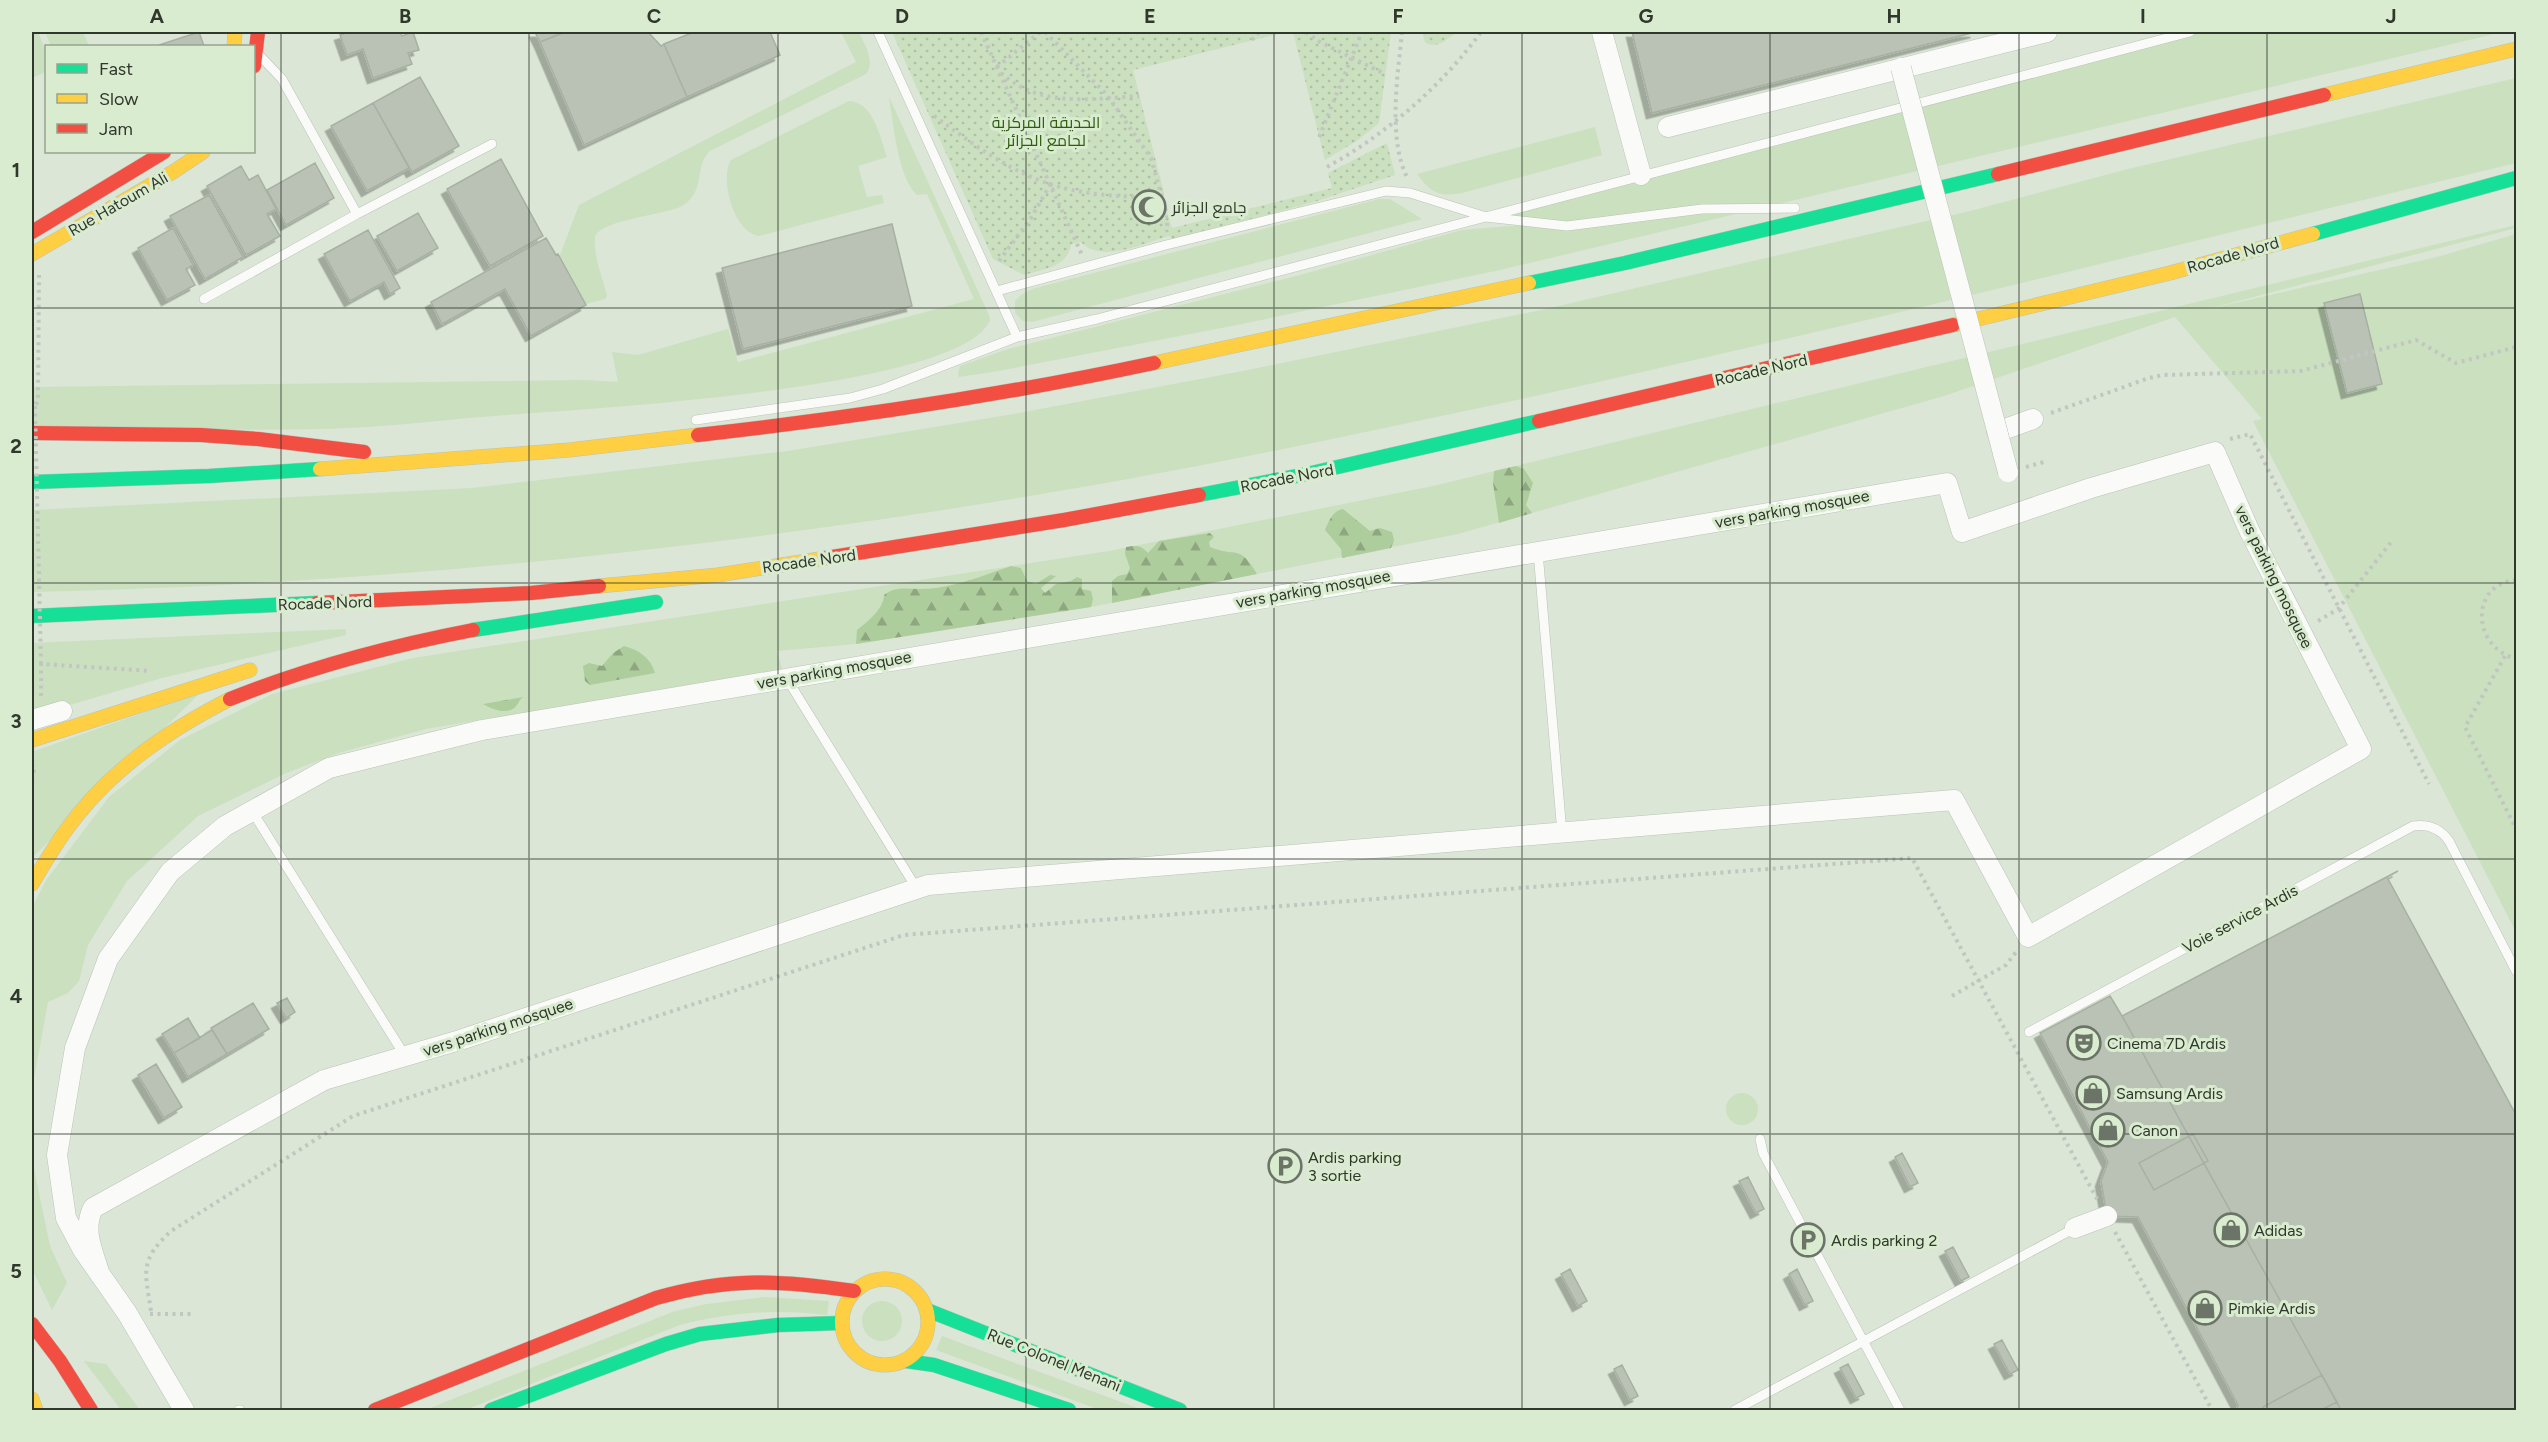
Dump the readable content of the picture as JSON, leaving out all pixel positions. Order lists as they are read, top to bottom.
{
  "streets": {
    "main road": ["Rue Hatoum Ali", "Rocade Nord", "Rue Colonel Menani"],
    "street": ["vers parking mosquee"],
    "lane": ["Voie service Ardis"]
  },
  "parks": ["الحديقة المركزية لجامع الجزائر"],
  "places": {
    "mosque": ["جامع الجزائر"],
    "theatre": ["Cinema 7D Ardis"],
    "shop": [
      "Samsung Ardis",
      "Canon",
      "Adidas",
      "Pimkie Ardis"
    ],
    "parking": ["Ardis parking 3 sortie", "Ardis parking 2"]
  },
  "legend": ["Fast", "Slow", "Jam"],
  "grid": {
    "columns": [
      "A",
      "B",
      "C",
      "D",
      "E",
      "F",
      "G",
      "H",
      "I",
      "J"
    ],
    "rows": [
      "1",
      "2",
      "3",
      "4",
      "5"
    ]
  }
}
